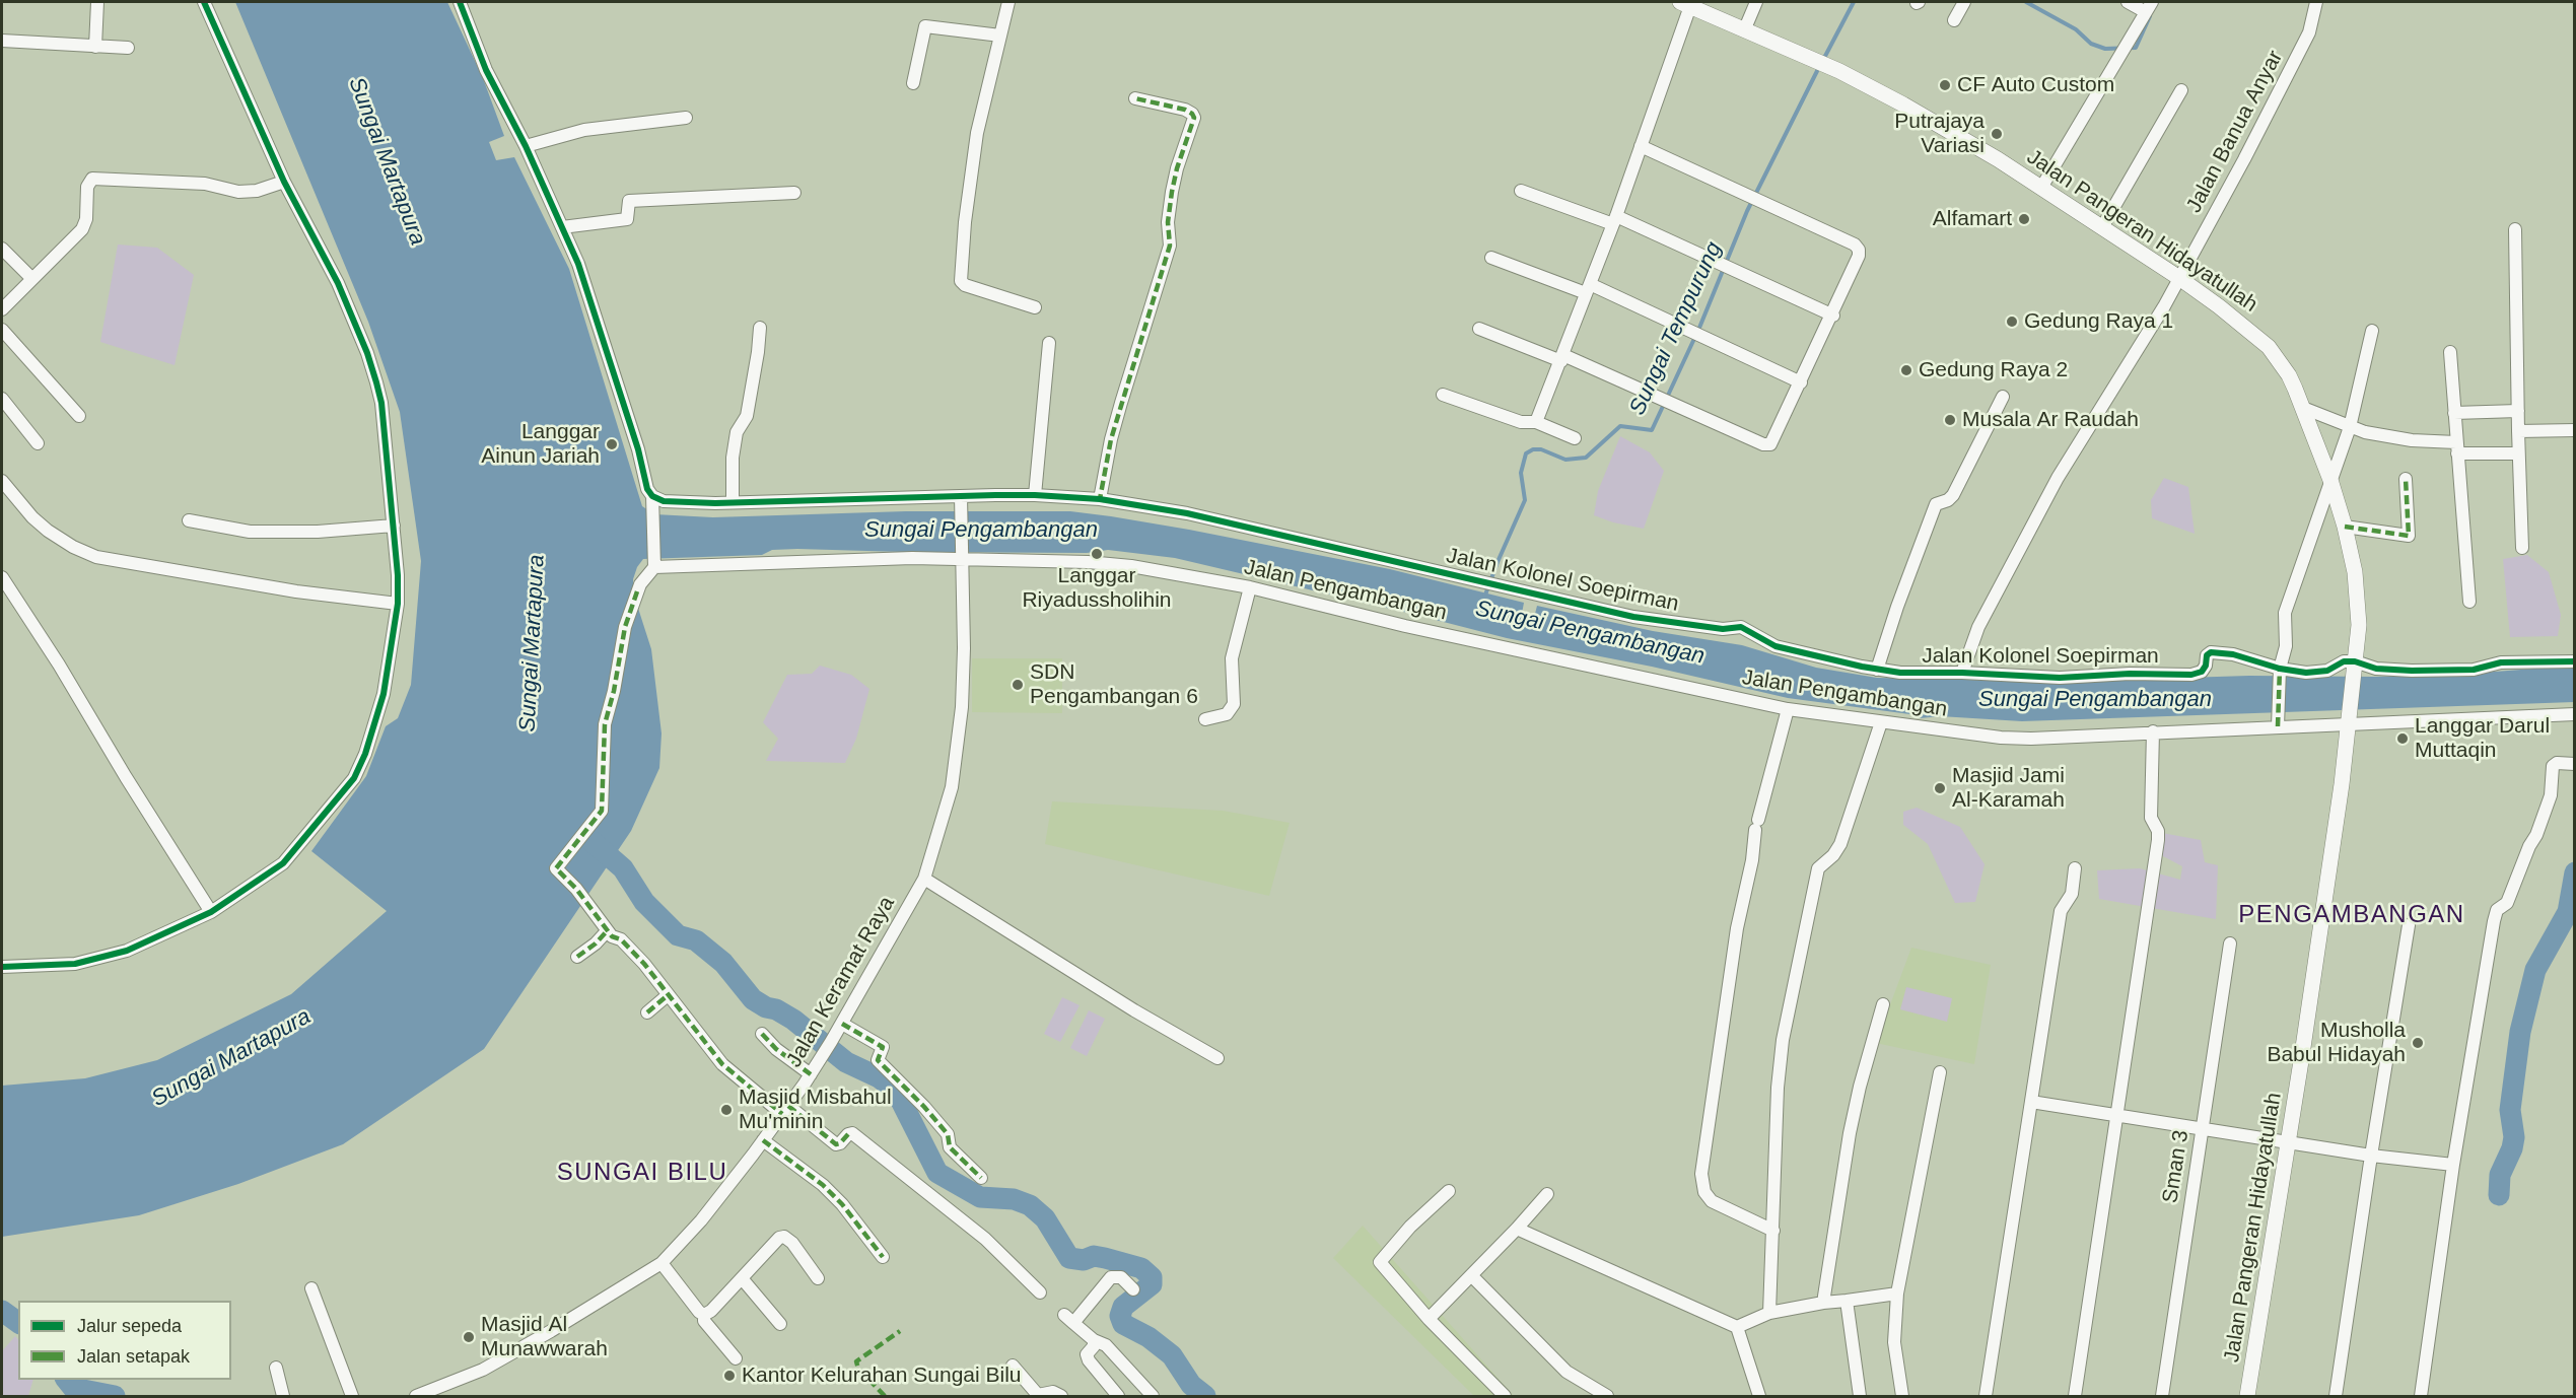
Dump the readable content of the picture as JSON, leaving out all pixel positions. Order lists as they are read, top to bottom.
{
  "streets": {
    "main road": ["Jalan Pangeran Hidayatullah"],
    "street": [
      "Jalan Banua Anyar",
      "Jalan Kolonel Soepirman",
      "Jalan Pengambangan",
      "Jalan Keramat Raya",
      "Sman 3"
    ]
  },
  "crossings": [
    ["Jalan Banua Anyar", "Jalan Pangeran Hidayatullah"],
    ["Jalan Banua Anyar", "Jalan Kolonel Soepirman"],
    ["Jalan Pangeran Hidayatullah", "Jalan Kolonel Soepirman"],
    ["Jalan Pangeran Hidayatullah", "Jalan Pengambangan"],
    ["Jalan Kolonel Soepirman", "Jalan Keramat Raya"],
    ["Jalan Pengambangan", "Jalan Keramat Raya"]
  ],
  "districts": ["PENGAMBANGAN", "SUNGAI BILU"],
  "water": ["Sungai Martapura", "Sungai Tempurung", "Sungai Pengambangan"],
  "places": [
    "CF Auto Custom",
    "Putrajaya Variasi",
    "Alfamart",
    "Gedung Raya 1",
    "Gedung Raya 2",
    "Musala Ar Raudah",
    "Langgar Ainun Jariah",
    "Langgar Riyadussholihin",
    "SDN Pengambangan 6",
    "Langgar Darul Muttaqin",
    "Masjid Jami Al-Karamah",
    "Musholla Babul Hidayah",
    "Masjid Misbahul Mu'minin",
    "Masjid Al Munawwarah",
    "Kantor Kelurahan Sungai Bilu"
  ],
  "legend": ["Jalur sepeda", "Jalan setapak"]
}
